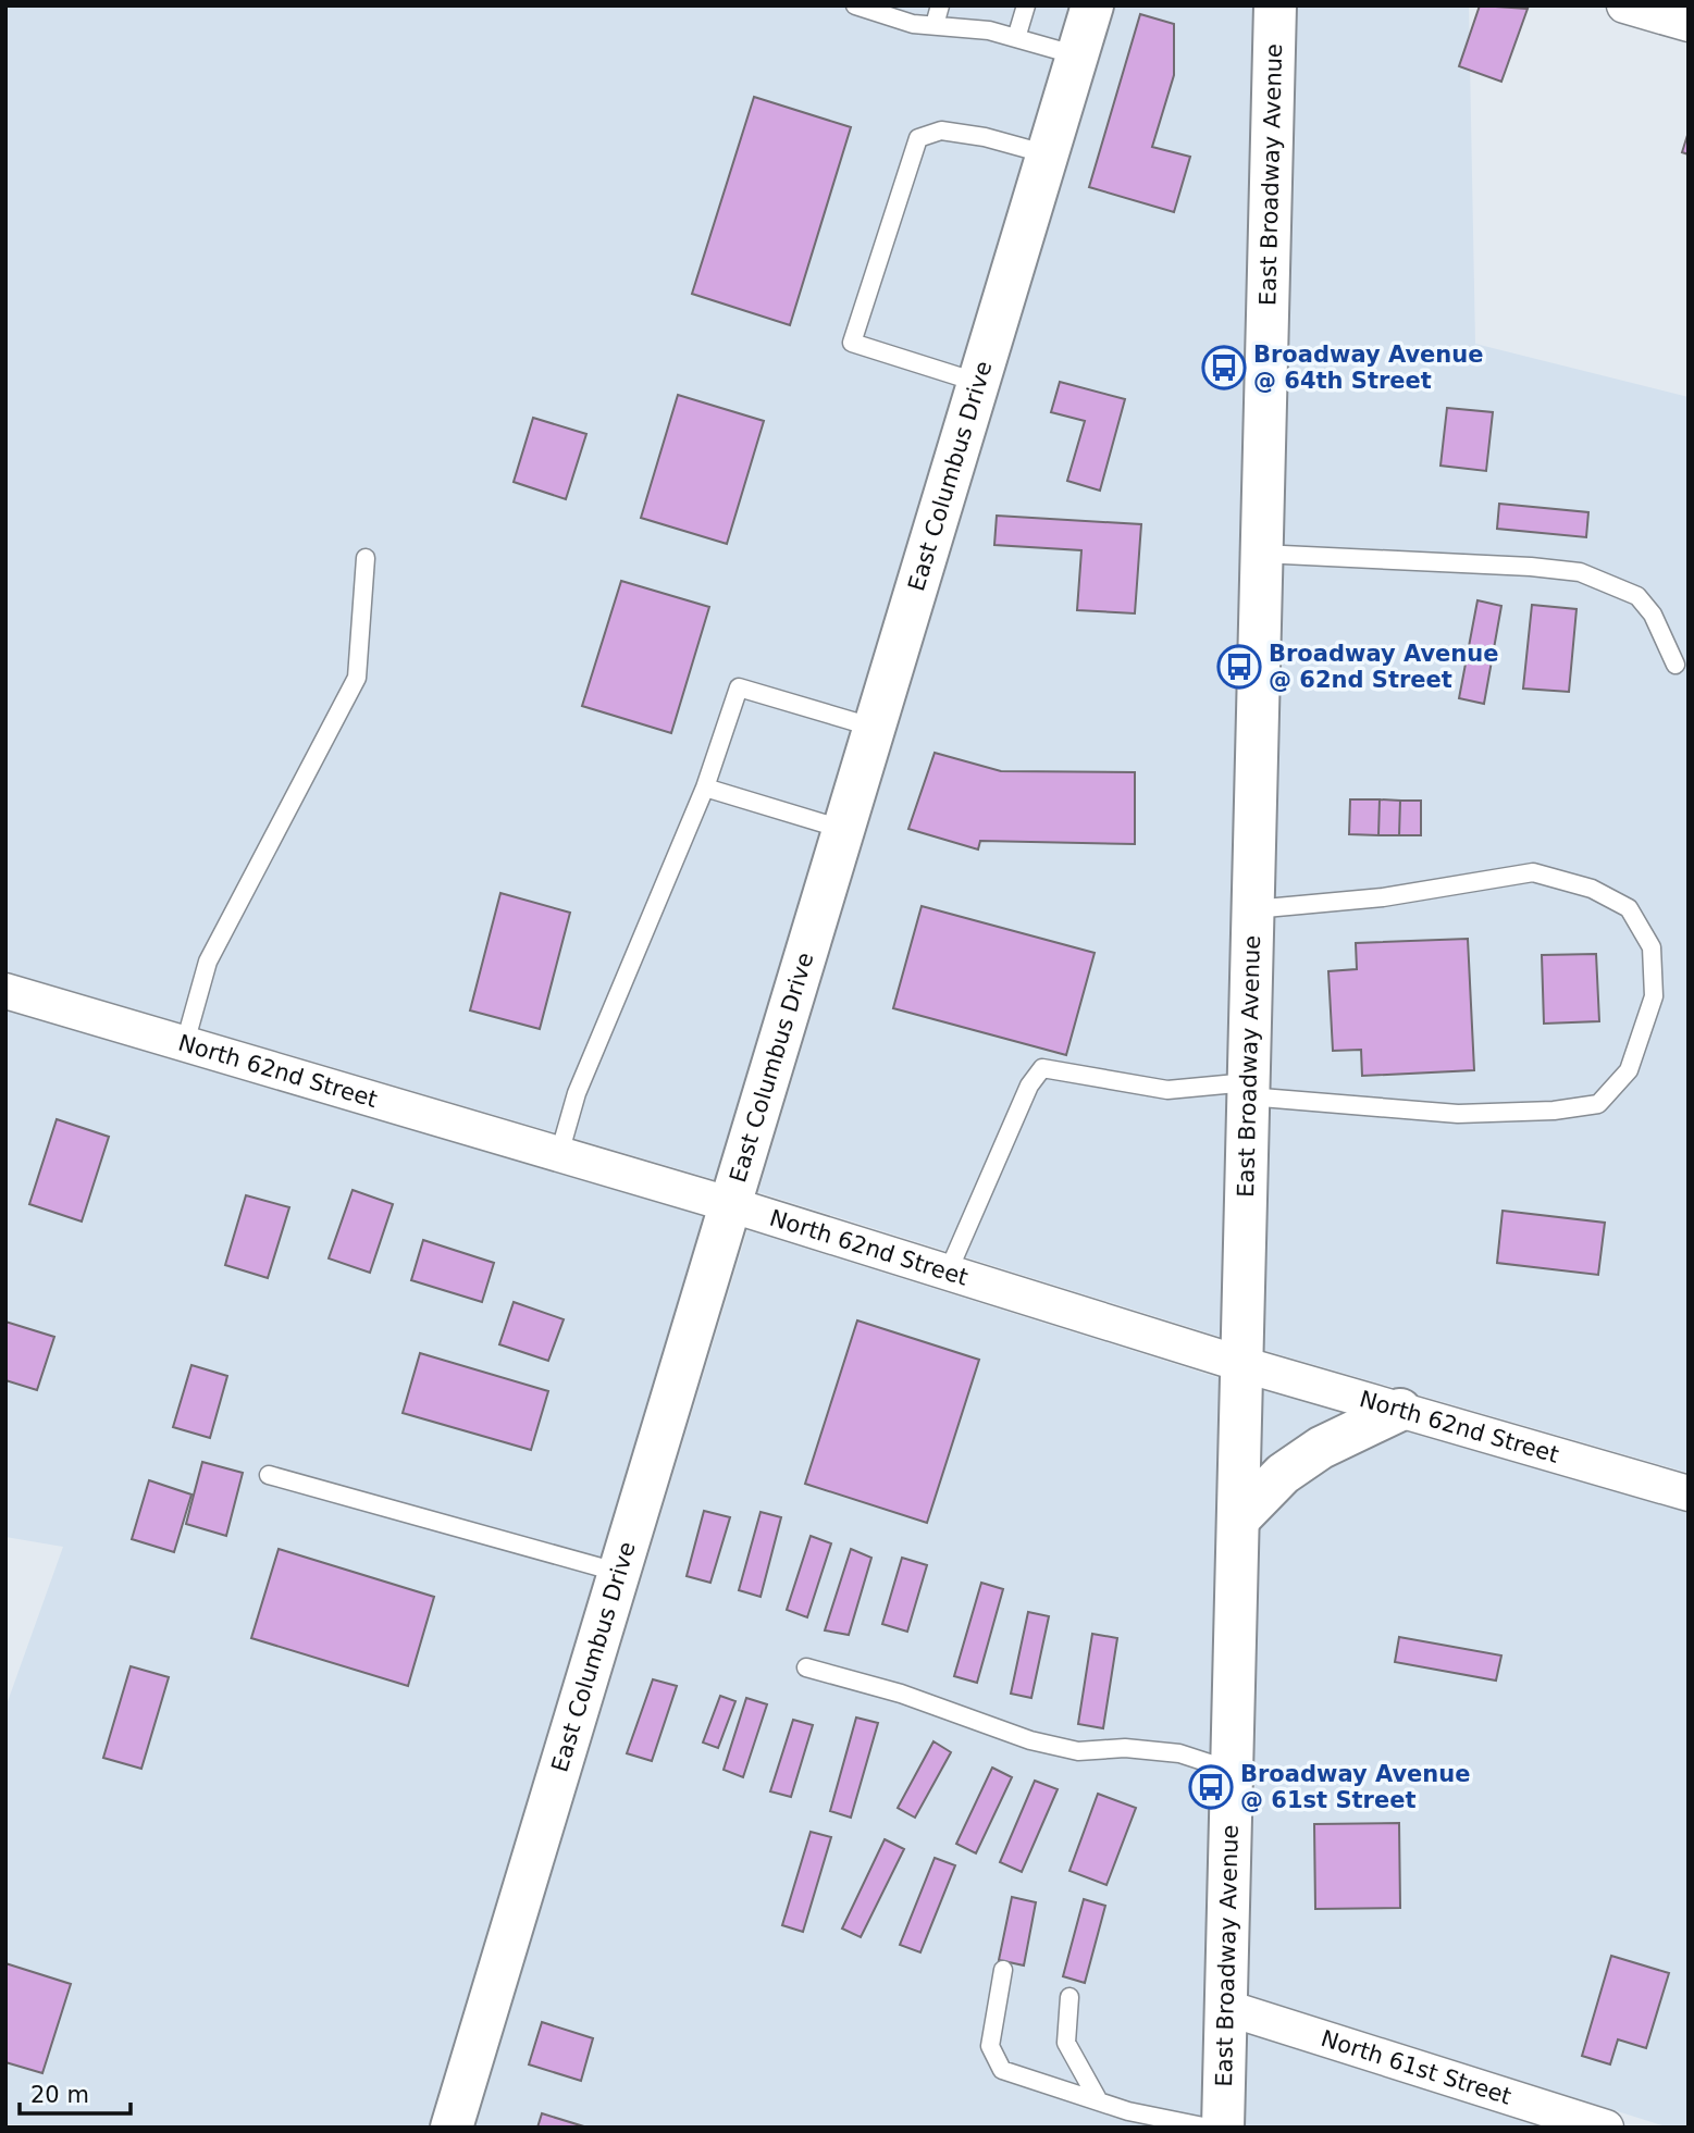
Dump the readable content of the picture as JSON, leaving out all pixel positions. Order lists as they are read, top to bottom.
{
  "streets": {
    "street": [
      "East Broadway Avenue",
      "East Columbus Drive",
      "North 62nd Street",
      "North 61st Street"
    ]
  },
  "crossings": [
    ["East Broadway Avenue", "North 62nd Street"],
    ["East Broadway Avenue", "North 61st Street"],
    ["East Columbus Drive", "North 62nd Street"]
  ],
  "places": {
    "bus stop": ["Broadway Avenue @ 64th Street", "Broadway Avenue @ 62nd Street", "Broadway Avenue @ 61st Street"]
  },
  "scale_bar": "20 m"
}
